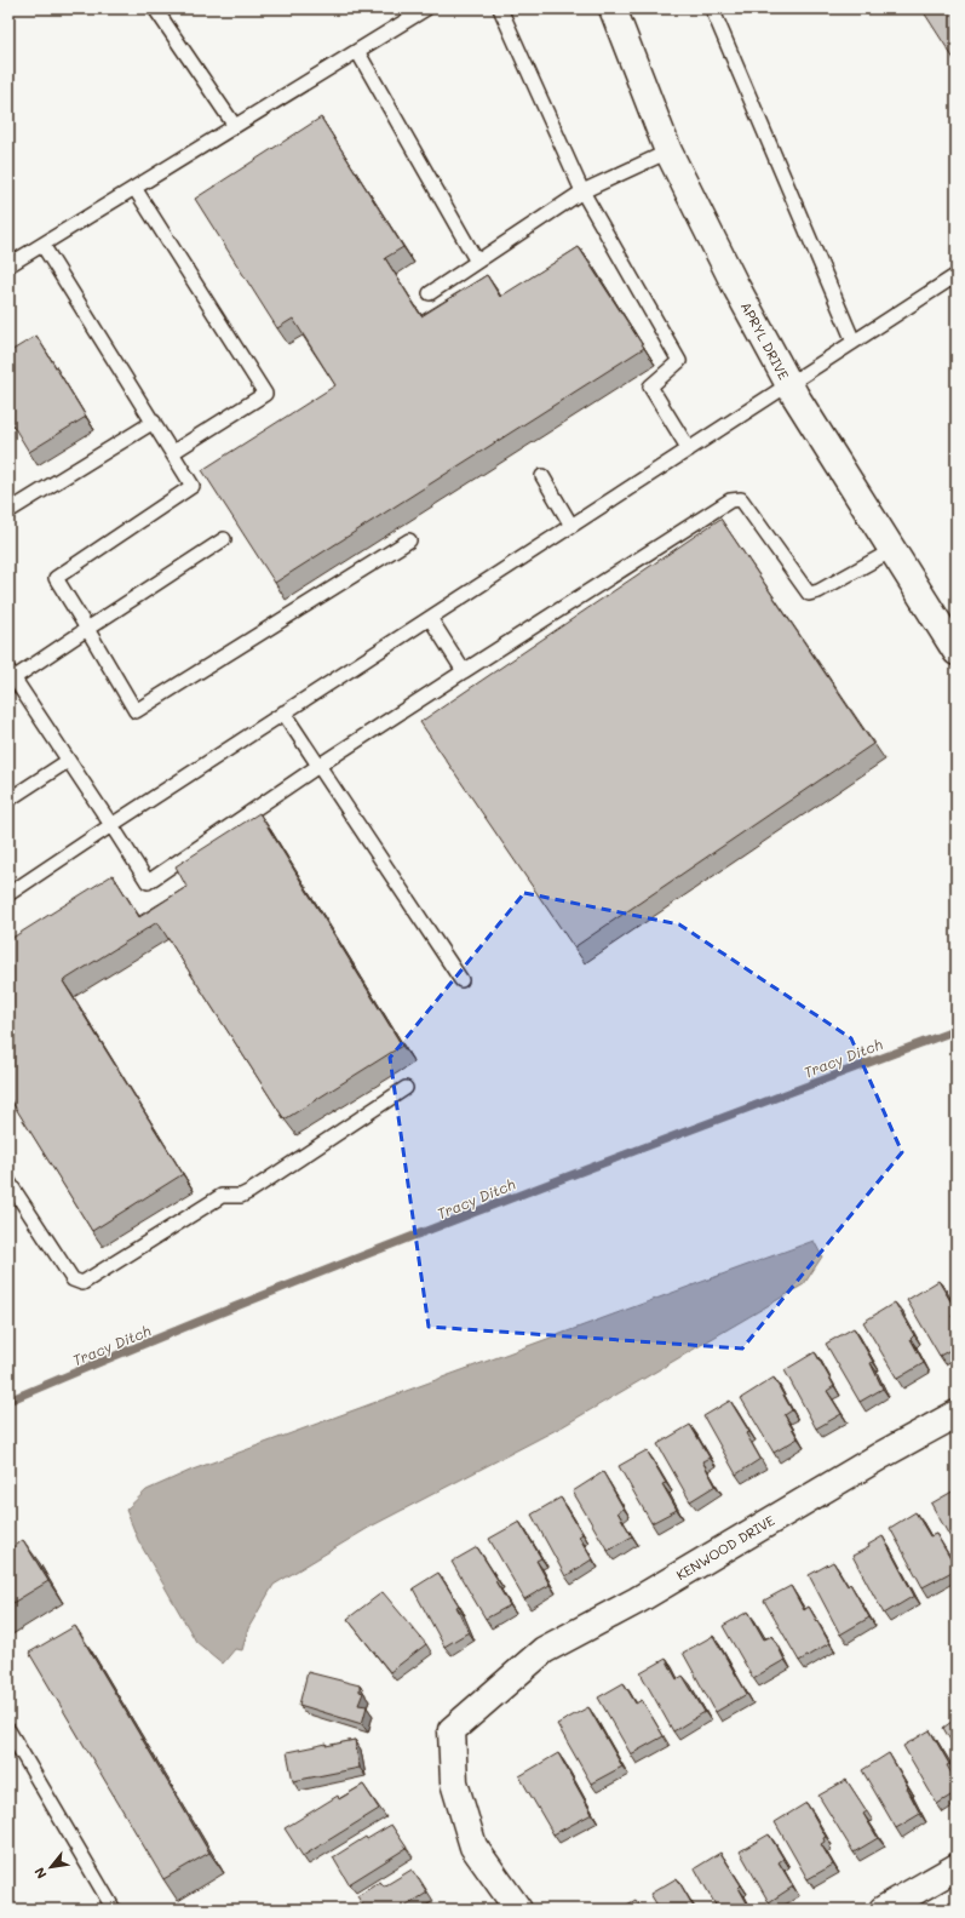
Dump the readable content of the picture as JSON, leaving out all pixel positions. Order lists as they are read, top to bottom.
{
  "streets": {
    "street": ["APRYL DRIVE", "KENWOOD DRIVE"]
  },
  "water": ["Tracy Ditch"],
  "north": "bottom left"
}
